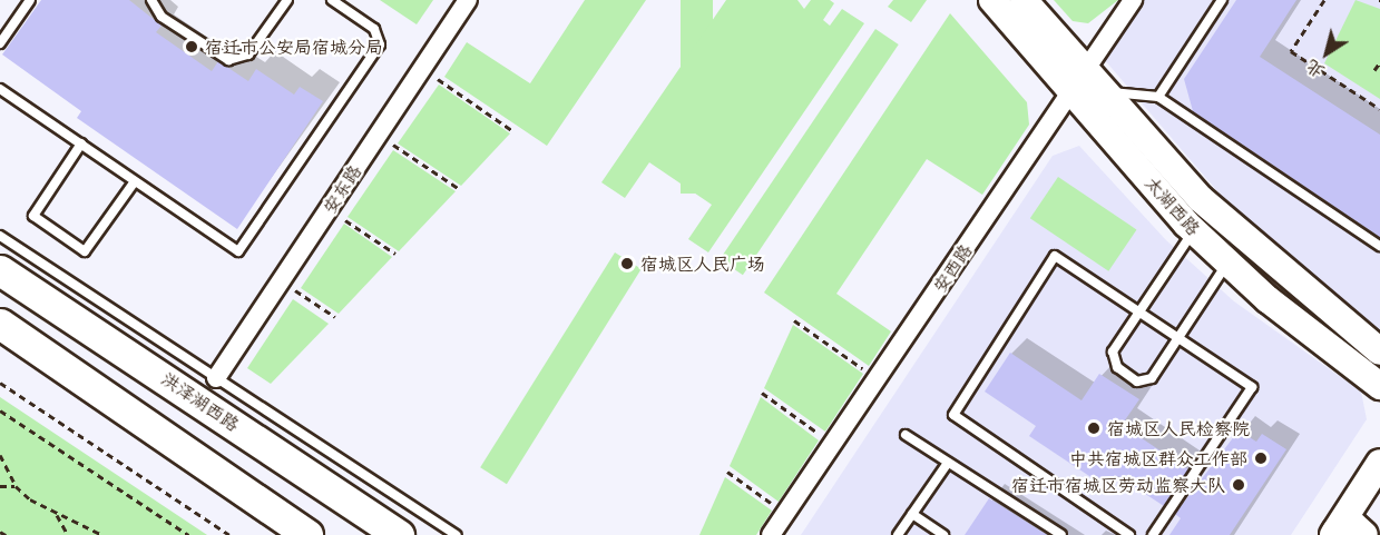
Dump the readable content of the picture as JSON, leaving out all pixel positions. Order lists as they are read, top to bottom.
{
  "streets": {
    "main road": ["洪泽湖西路"],
    "street": ["安东路", "太湖西路", "安西路"]
  },
  "crossings": [
    ["太湖西路", "安西路"]
  ],
  "places": [
    "宿迁市公安局宿城分局",
    "宿城区人民广场",
    "宿城区人民检察院",
    "中共宿城区群众工作部",
    "宿迁市宿城区劳动监察大队"
  ],
  "north": "bottom left"
}
